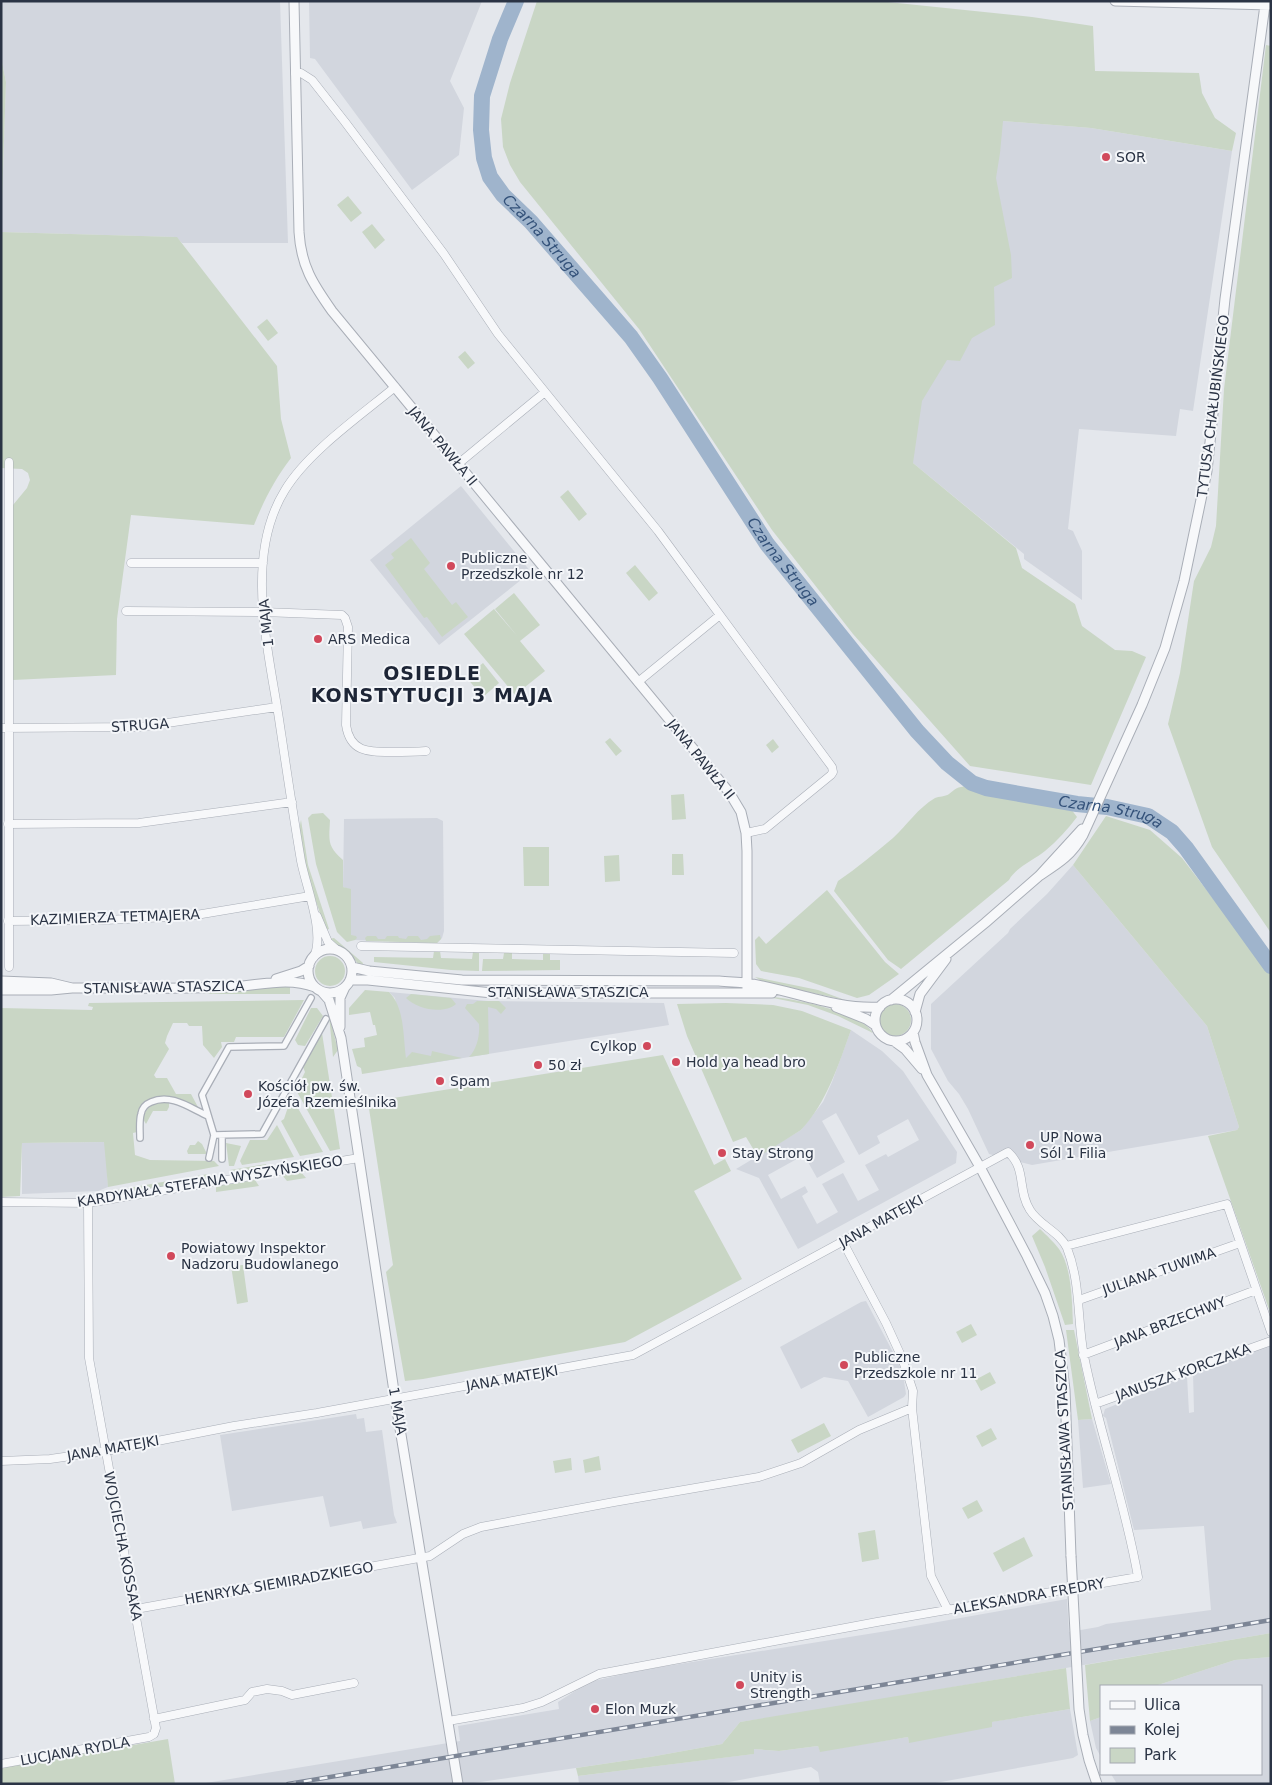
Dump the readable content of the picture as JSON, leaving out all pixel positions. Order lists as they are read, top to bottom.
{
  "streets": {
    "street": [
      "TYTUSA CHAŁUBIŃSKIEGO",
      "JANA PAWŁA II",
      "1 MAJA",
      "STRUGA",
      "KAZIMIERZA TETMAJERA",
      "STANISŁAWA STASZICA",
      "KARDYNAŁA STEFANA WYSZYŃSKIEGO",
      "JANA MATEJKI",
      "JULIANA TUWIMA",
      "JANA BRZECHWY",
      "JANUSZA KORCZAKA",
      "WOJCIECHA KOSSAKA",
      "HENRYKA SIEMIRADZKIEGO",
      "ALEKSANDRA FREDRY",
      "LUCJANA RYDLA"
    ]
  },
  "crossings": [
    ["TYTUSA CHAŁUBIŃSKIEGO", "STANISŁAWA STASZICA"],
    ["JANA PAWŁA II", "1 MAJA"],
    ["JANA PAWŁA II", "STANISŁAWA STASZICA"],
    ["1 MAJA", "STRUGA"],
    ["1 MAJA", "KAZIMIERZA TETMAJERA"],
    ["1 MAJA", "STANISŁAWA STASZICA"],
    ["1 MAJA", "KARDYNAŁA STEFANA WYSZYŃSKIEGO"],
    ["1 MAJA", "JANA MATEJKI"],
    ["1 MAJA", "HENRYKA SIEMIRADZKIEGO"],
    ["1 MAJA", "ALEKSANDRA FREDRY"],
    ["STANISŁAWA STASZICA", "JANA MATEJKI"],
    ["KARDYNAŁA STEFANA WYSZYŃSKIEGO", "WOJCIECHA KOSSAKA"],
    ["JANA MATEJKI", "WOJCIECHA KOSSAKA"],
    ["JULIANA TUWIMA", "ALEKSANDRA FREDRY"],
    ["JANA BRZECHWY", "ALEKSANDRA FREDRY"],
    ["JANUSZA KORCZAKA", "ALEKSANDRA FREDRY"],
    ["WOJCIECHA KOSSAKA", "HENRYKA SIEMIRADZKIEGO"],
    ["WOJCIECHA KOSSAKA", "LUCJANA RYDLA"]
  ],
  "districts": ["OSIEDLE KONSTYTUCJI 3 MAJA"],
  "water": ["Czarna Struga"],
  "places": [
    "SOR",
    "Publiczne Przedszkole nr 12",
    "ARS Medica",
    "Cylkop",
    "Hold ya head bro",
    "50 zł",
    "Spam",
    "Kościół pw. św. Józefa Rzemieślnika",
    "UP Nowa Sól 1 Filia",
    "Stay Strong",
    "Powiatowy Inspektor Nadzoru Budowlanego",
    "Publiczne Przedszkole nr 11",
    "Unity is Strength",
    "Elon Muzk"
  ],
  "legend": ["Ulica", "Kolej", "Park"]
}
